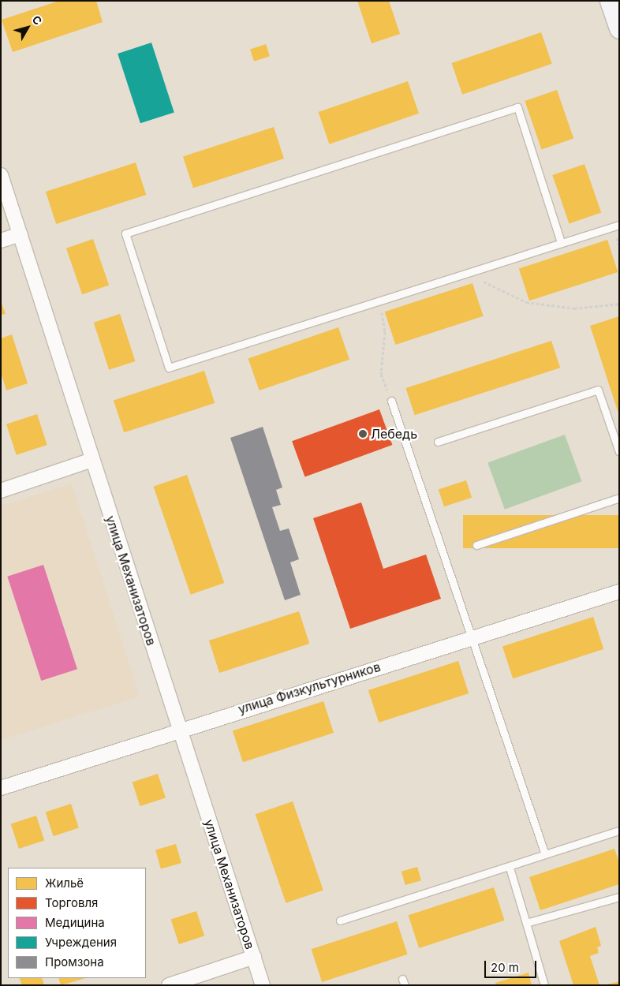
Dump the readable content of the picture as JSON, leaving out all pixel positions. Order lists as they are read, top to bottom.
{
  "streets": {
    "street": ["улица Механизаторов", "улица Физкультурников"]
  },
  "crossings": [
    ["улица Механизаторов", "улица Физкультурников"]
  ],
  "places": ["Лебедь"],
  "legend": [
    "Жильё",
    "Торговля",
    "Медицина",
    "Учреждения",
    "Промзона"
  ],
  "scale_bar": "20 m",
  "north": "top right"
}
